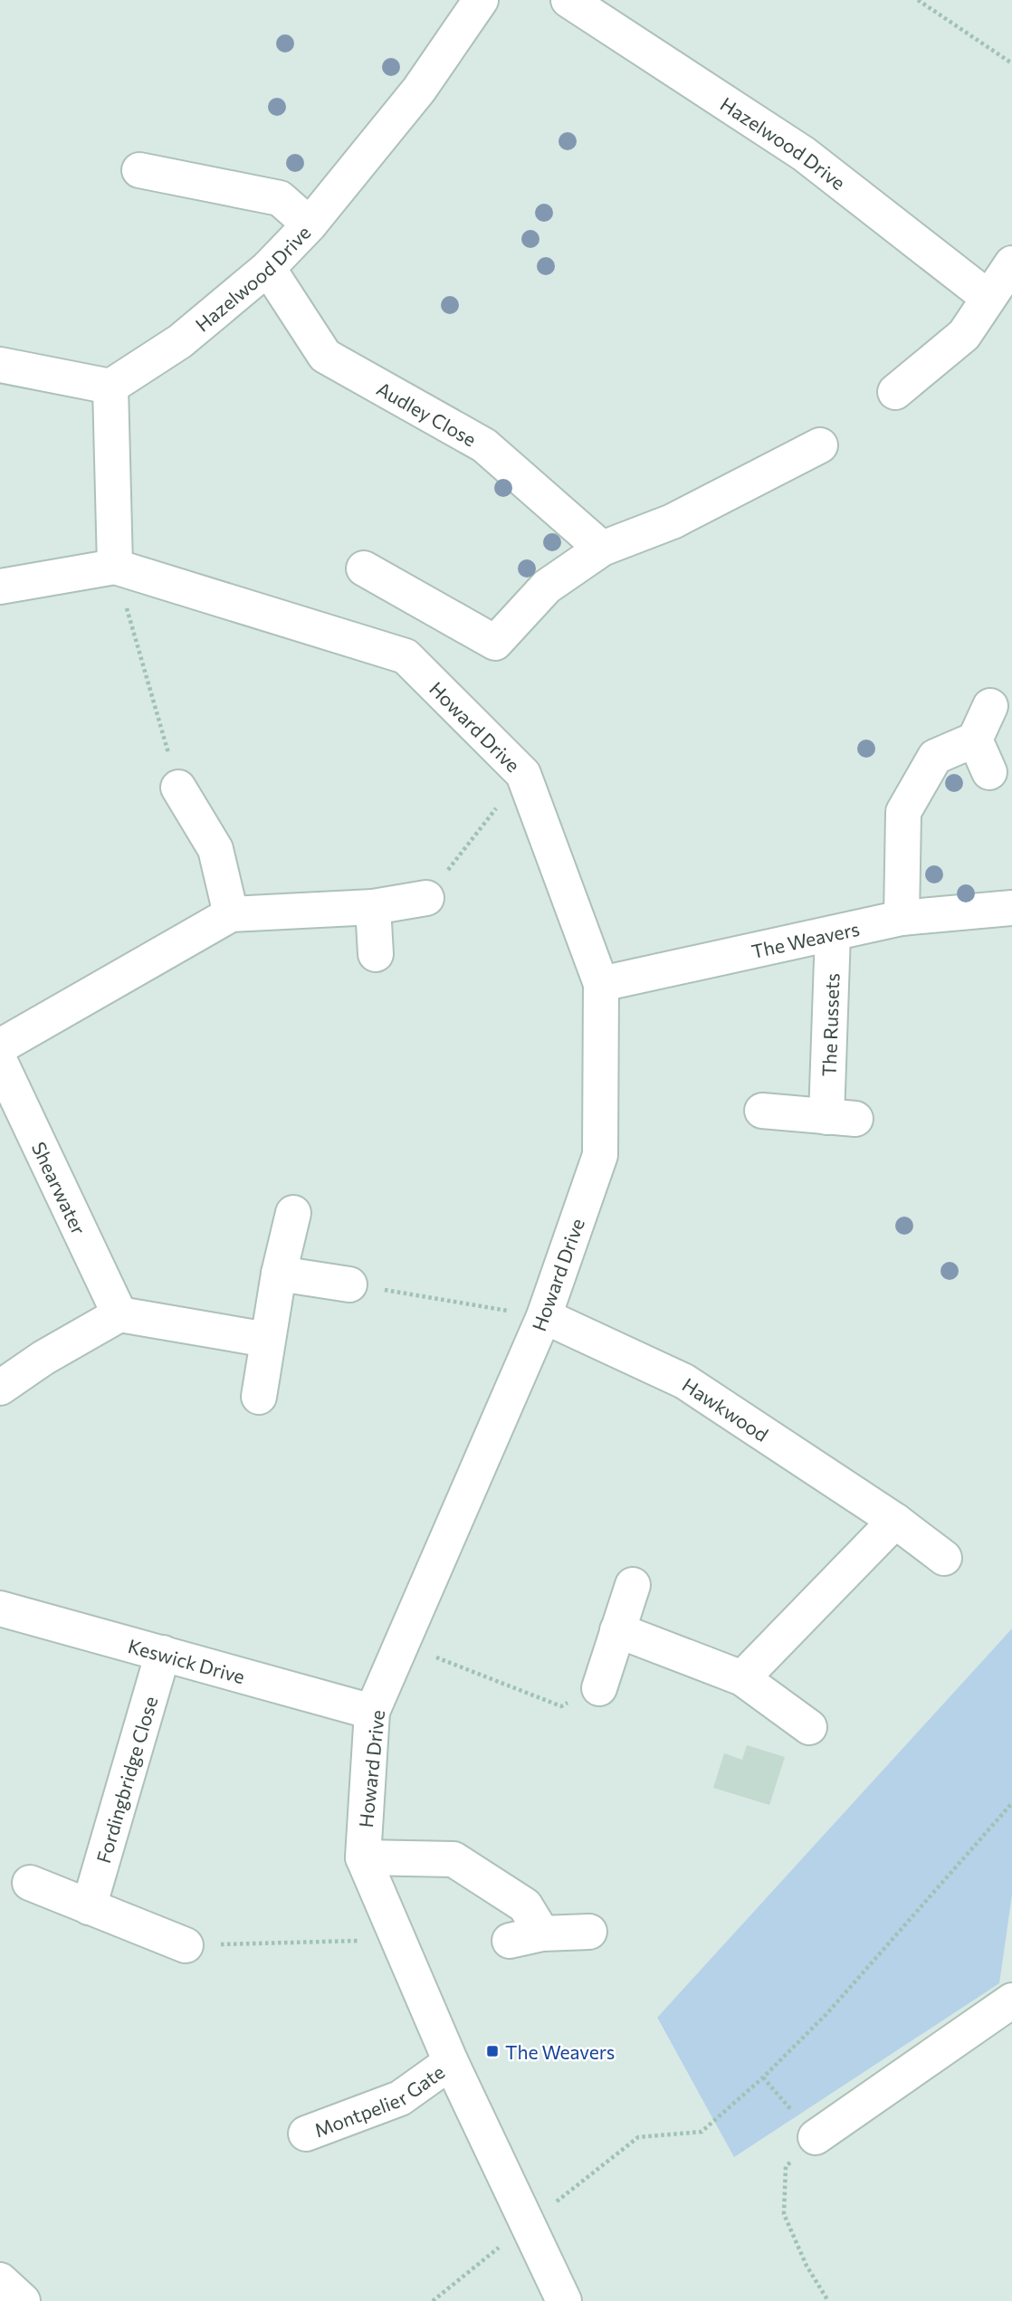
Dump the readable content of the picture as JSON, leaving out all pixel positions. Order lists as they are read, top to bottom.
{
  "streets": {
    "street": [
      "Hazelwood Drive",
      "Audley Close",
      "Howard Drive",
      "The Weavers",
      "The Russets",
      "Shearwater",
      "Hawkwood",
      "Keswick Drive",
      "Fordingbridge Close",
      "Montpelier Gate"
    ]
  },
  "crossings": [
    ["Hazelwood Drive", "Audley Close"],
    ["Howard Drive", "The Weavers"],
    ["Howard Drive", "Hawkwood"],
    ["Howard Drive", "Keswick Drive"],
    ["Howard Drive", "Montpelier Gate"],
    ["The Weavers", "The Russets"],
    ["Keswick Drive", "Fordingbridge Close"]
  ],
  "places": {
    "transit": ["The Weavers"]
  }
}
